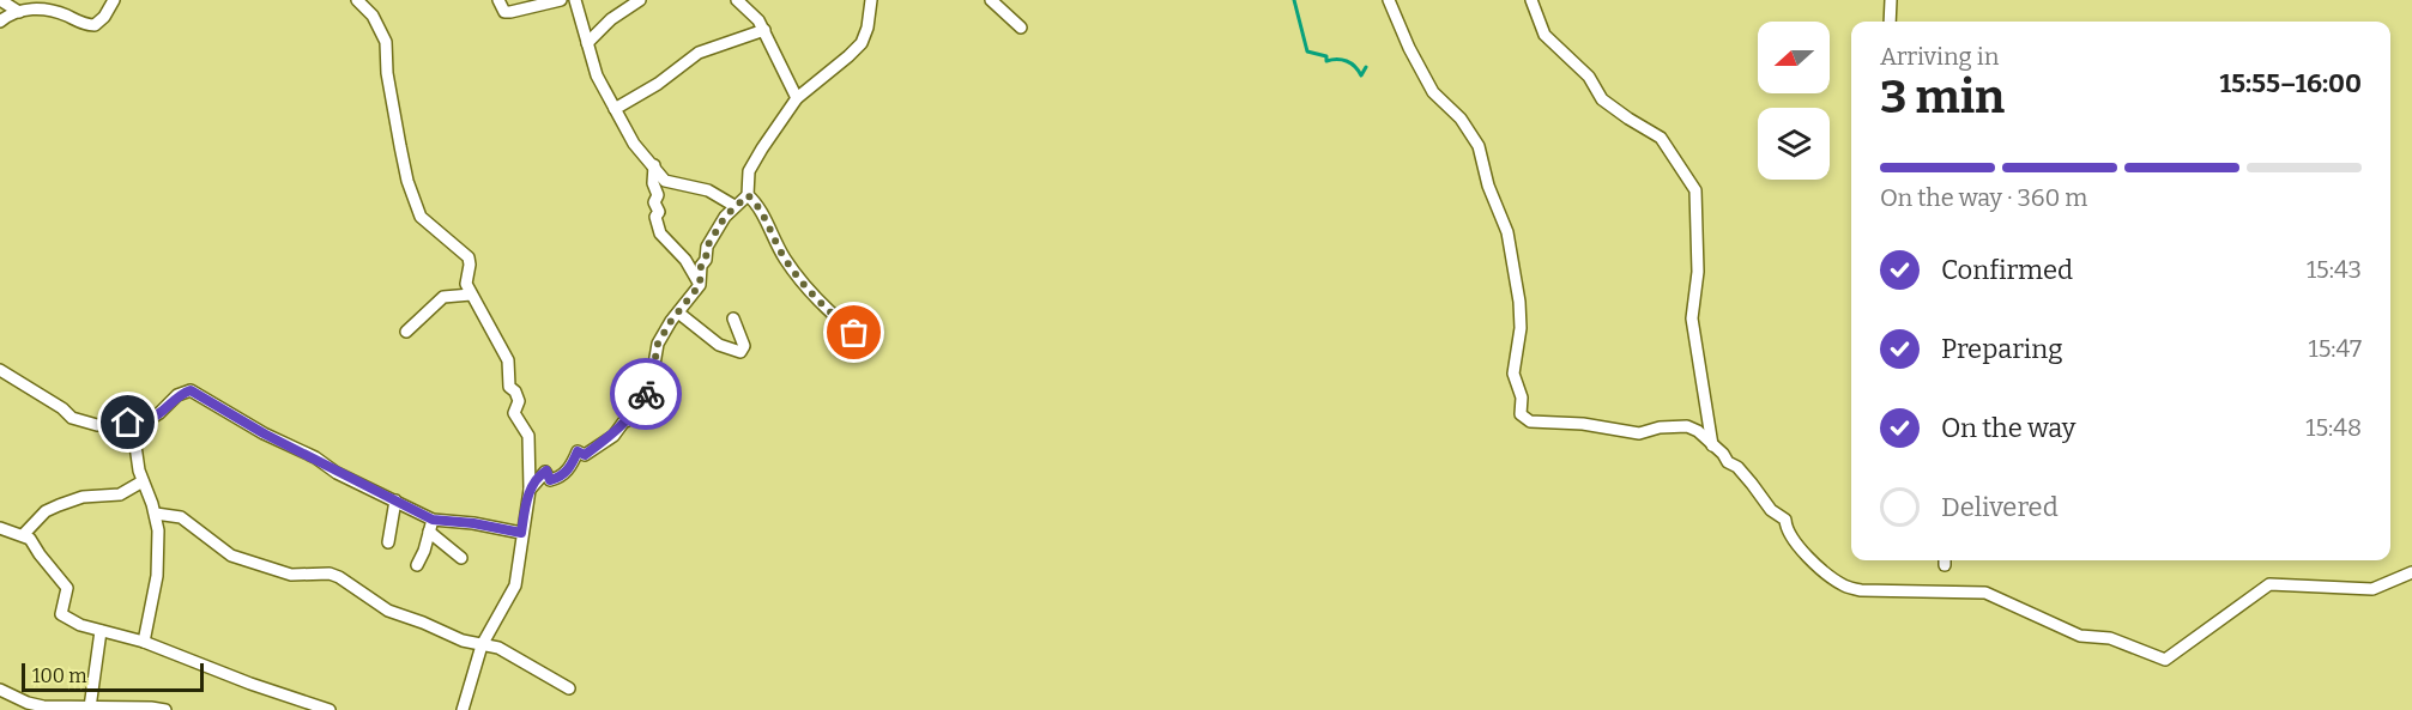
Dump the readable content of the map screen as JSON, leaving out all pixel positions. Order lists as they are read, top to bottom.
{
  "scale_bar": "100 m",
  "north": "left",
  "page": {
    "heading": ["3 min", "Arriving in", "15:55–16:00"],
    "bar": "On the way · 360 m",
    "list": [
      ["Confirmed", "15:43"],
      ["Preparing", "15:47"],
      ["On the way", "15:48"],
      "Delivered"
    ],
    "scale": "100 m"
  }
}
